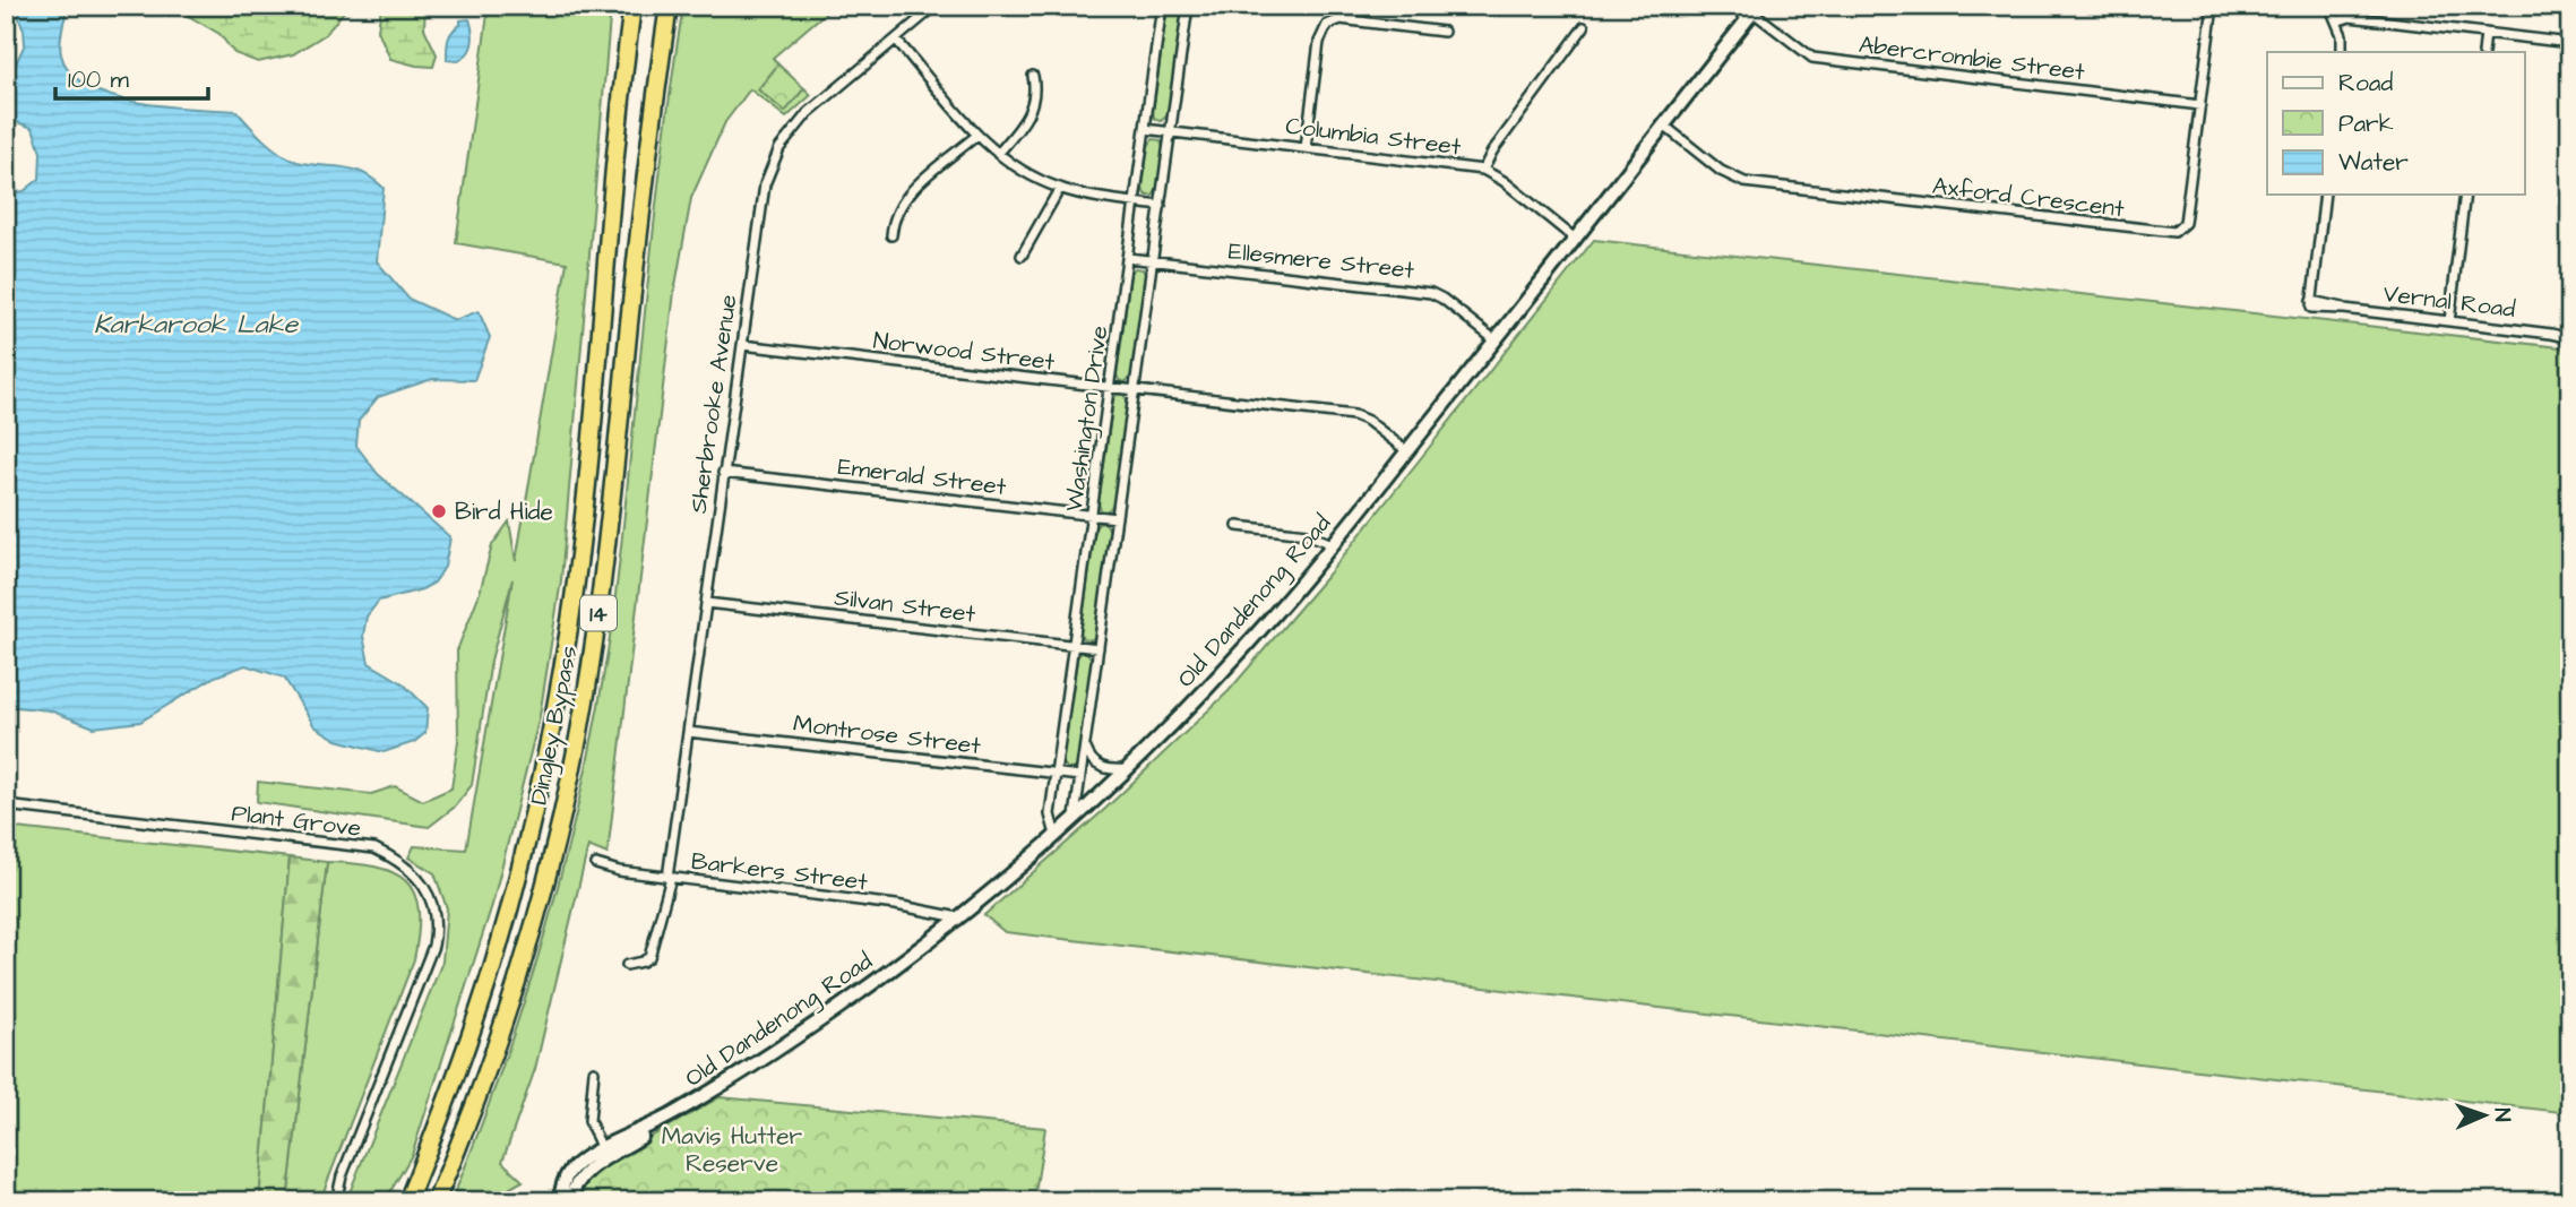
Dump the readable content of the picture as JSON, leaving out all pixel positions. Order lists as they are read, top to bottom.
{
  "streets": {
    "highway": ["14", "Dingley Bypass"],
    "main road": ["Old Dandenong Road"],
    "street": [
      "Abercrombie Street",
      "Columbia Street",
      "Axford Crescent",
      "Ellesmere Street",
      "Vernal Road",
      "Norwood Street",
      "Sherbrooke Avenue",
      "Washington Drive",
      "Emerald Street",
      "Silvan Street",
      "Montrose Street",
      "Plant Grove",
      "Barkers Street"
    ]
  },
  "crossings": [
    ["Abercrombie Street", "Axford Crescent"],
    ["Abercrombie Street", "Old Dandenong Road"],
    ["Columbia Street", "Washington Drive"],
    ["Columbia Street", "Old Dandenong Road"],
    ["Axford Crescent", "Old Dandenong Road"],
    ["Ellesmere Street", "Washington Drive"],
    ["Ellesmere Street", "Old Dandenong Road"],
    ["Norwood Street", "Sherbrooke Avenue"],
    ["Norwood Street", "Washington Drive"],
    ["Norwood Street", "Old Dandenong Road"],
    ["Sherbrooke Avenue", "Emerald Street"],
    ["Sherbrooke Avenue", "Silvan Street"],
    ["Sherbrooke Avenue", "Montrose Street"],
    ["Sherbrooke Avenue", "Barkers Street"],
    ["Washington Drive", "Emerald Street"],
    ["Washington Drive", "Old Dandenong Road"],
    ["Washington Drive", "Silvan Street"],
    ["Washington Drive", "Montrose Street"],
    ["Old Dandenong Road", "Barkers Street"]
  ],
  "water": ["Karkarook Lake"],
  "parks": ["Mavis Hutter Reserve"],
  "places": ["Bird Hide"],
  "legend": ["Road", "Park", "Water"],
  "scale_bar": "100 m",
  "north": "right"
}
